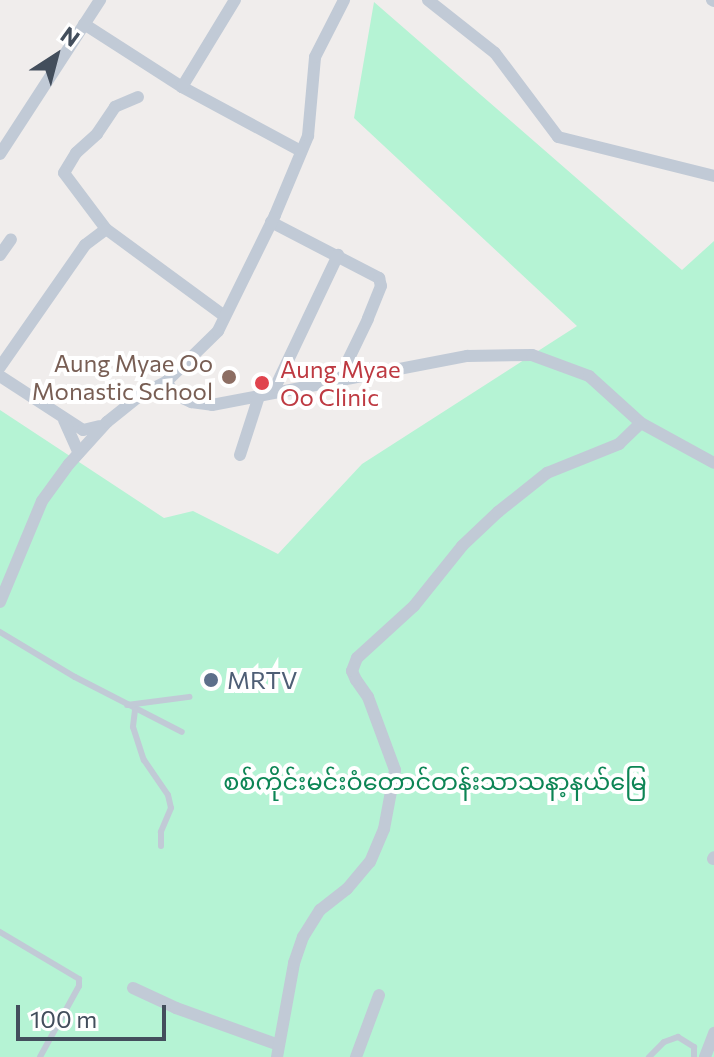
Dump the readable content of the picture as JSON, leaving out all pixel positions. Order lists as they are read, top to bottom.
{
  "parks": ["စစ်ကိုင်းမင်းဝံတောင်တန်းသာသနာ့နယ်မြေ"],
  "places": ["Aung Myae Oo Monastic School", "Aung Myae Oo Clinic", "MRTV"],
  "scale_bar": "100 m",
  "north": "top right"
}
